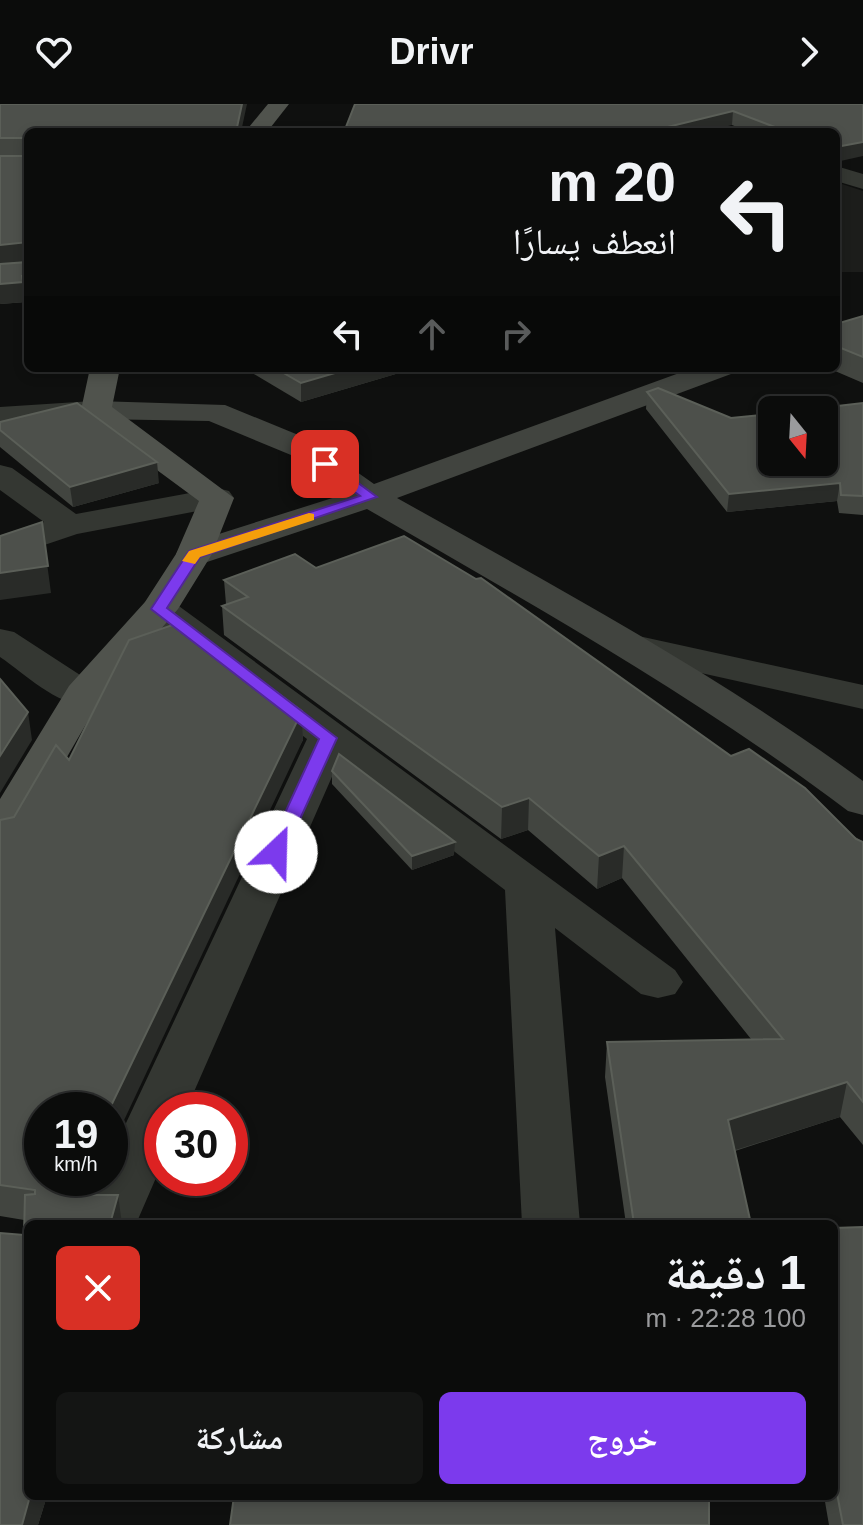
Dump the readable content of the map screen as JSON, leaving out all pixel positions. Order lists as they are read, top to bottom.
{
  "north": "bottom",
  "page": {
    "header": "Drivr",
    "turn": ["20 m", "انعطف يسارًا"],
    "speed": "19 km/h",
    "limit": "30",
    "heading": ["1 دقيقة", "100 m · 22:28"],
    "buttons": ["خروج", "مشاركة"]
  }
}
